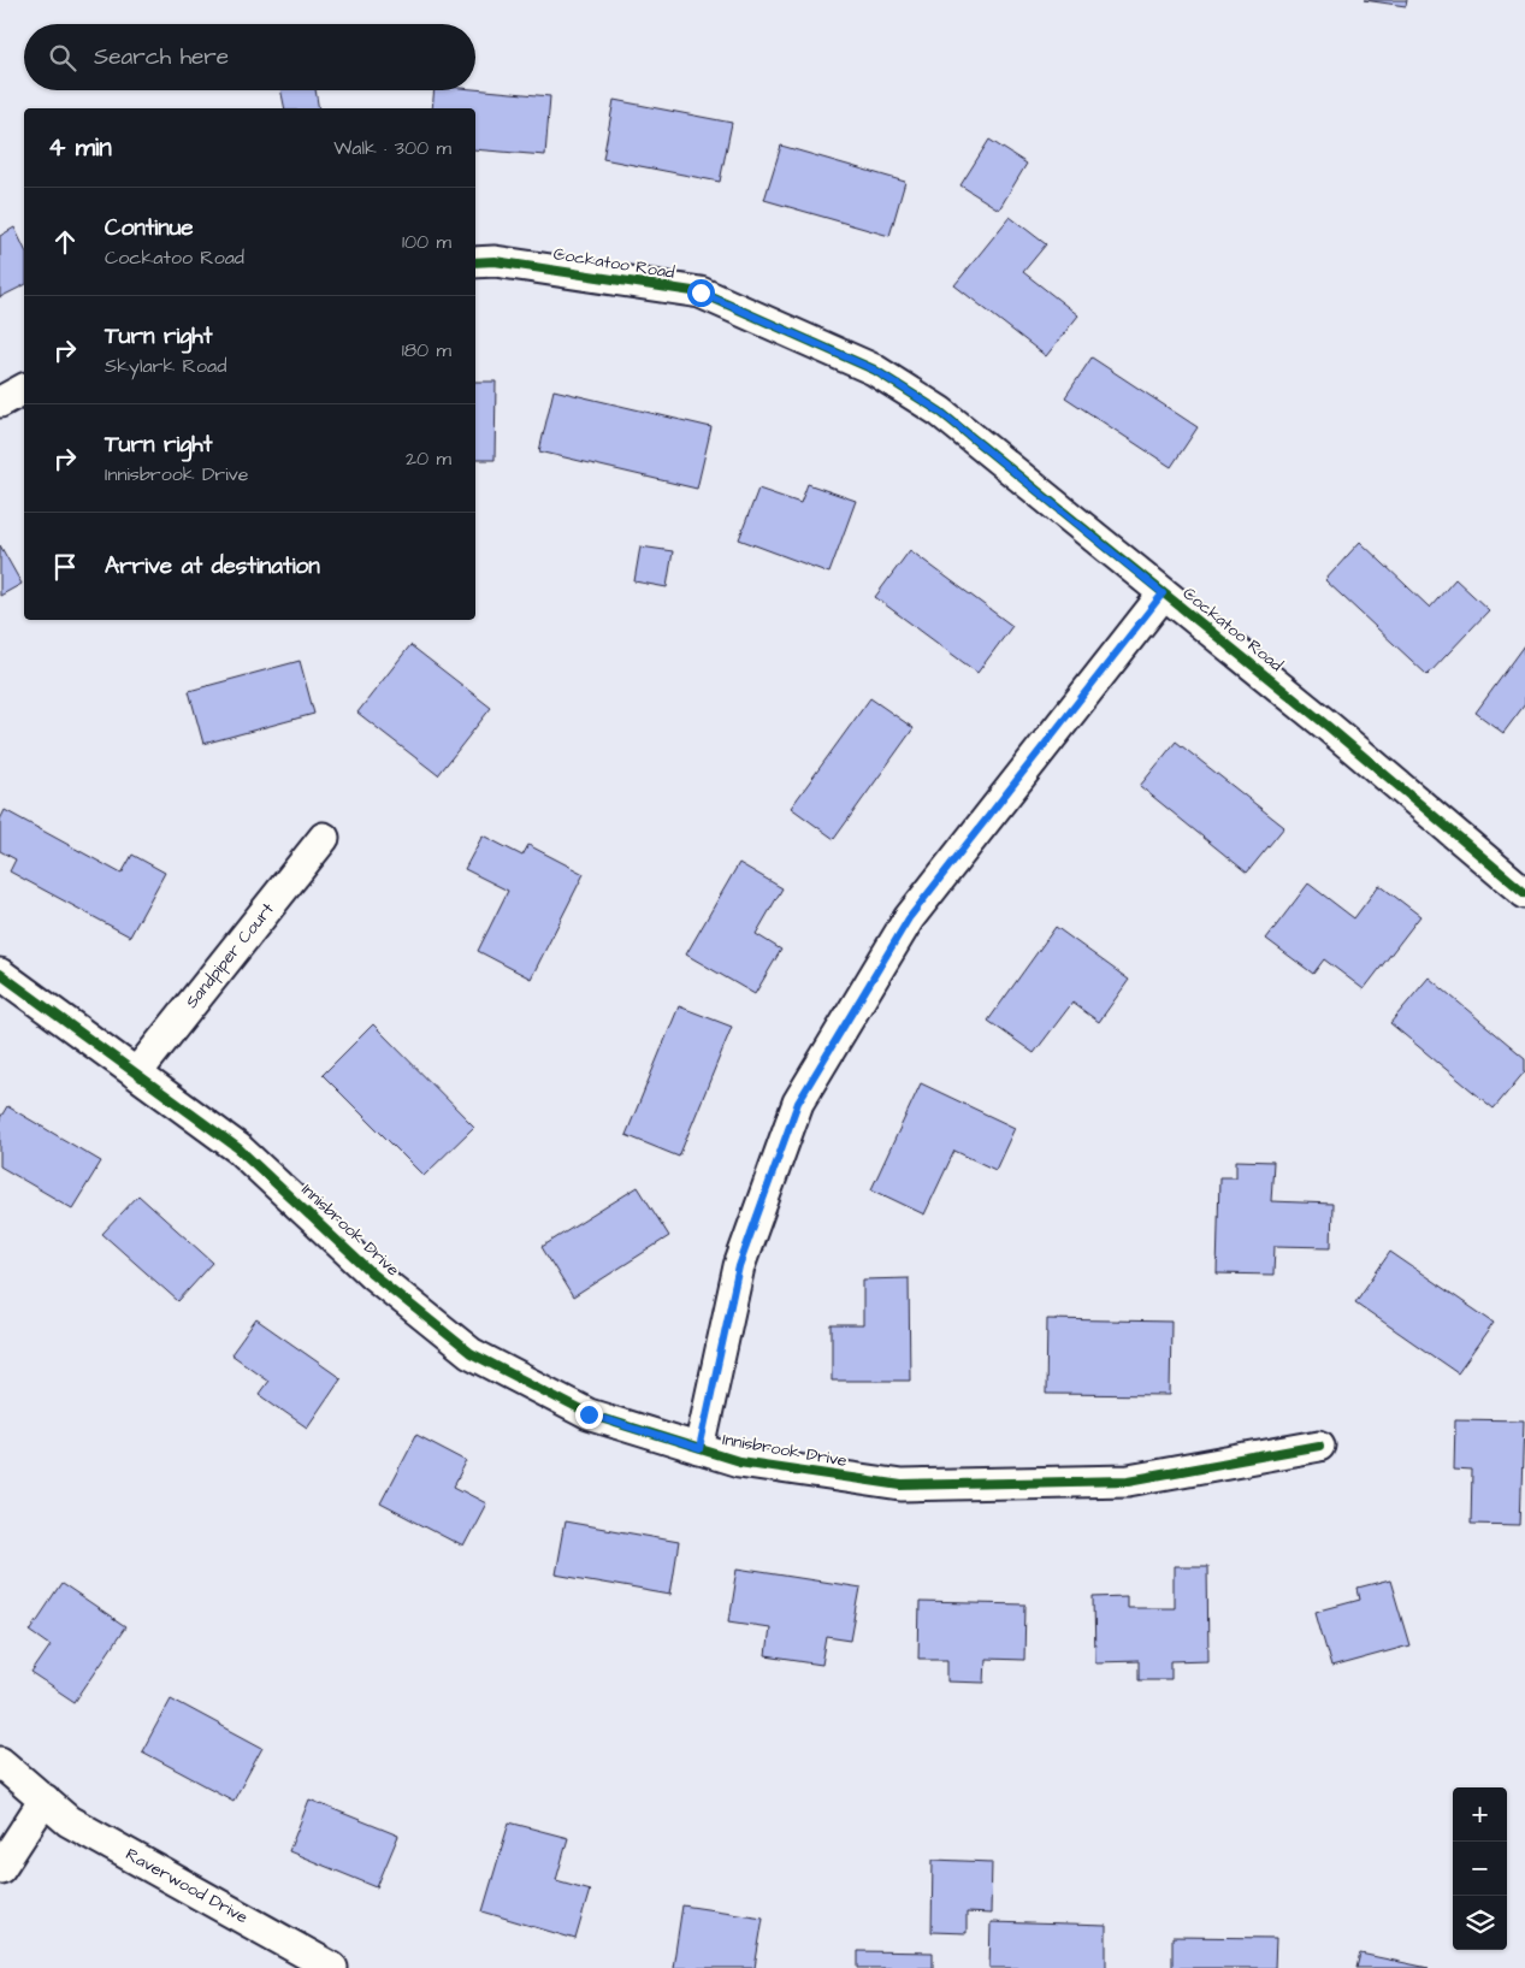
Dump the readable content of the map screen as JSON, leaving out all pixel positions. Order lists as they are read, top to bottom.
{
  "streets": {
    "street": [
      "Cockatoo Road",
      "Sandpiper Court",
      "Innisbrook Drive",
      "Raverwood Drive"
    ]
  },
  "crossings": [
    ["Sandpiper Court", "Innisbrook Drive"]
  ],
  "page": {
    "search": "Search here",
    "heading": ["4 min", "Walk · 300 m"],
    "list": [
      ["Continue", "Cockatoo Road", "100 m"],
      ["Turn right", "Skylark Road", "180 m"],
      ["Turn right", "Innisbrook Drive", "20 m"],
      "Arrive at destination"
    ],
    "map_buttons": ["+", "−"]
  }
}
